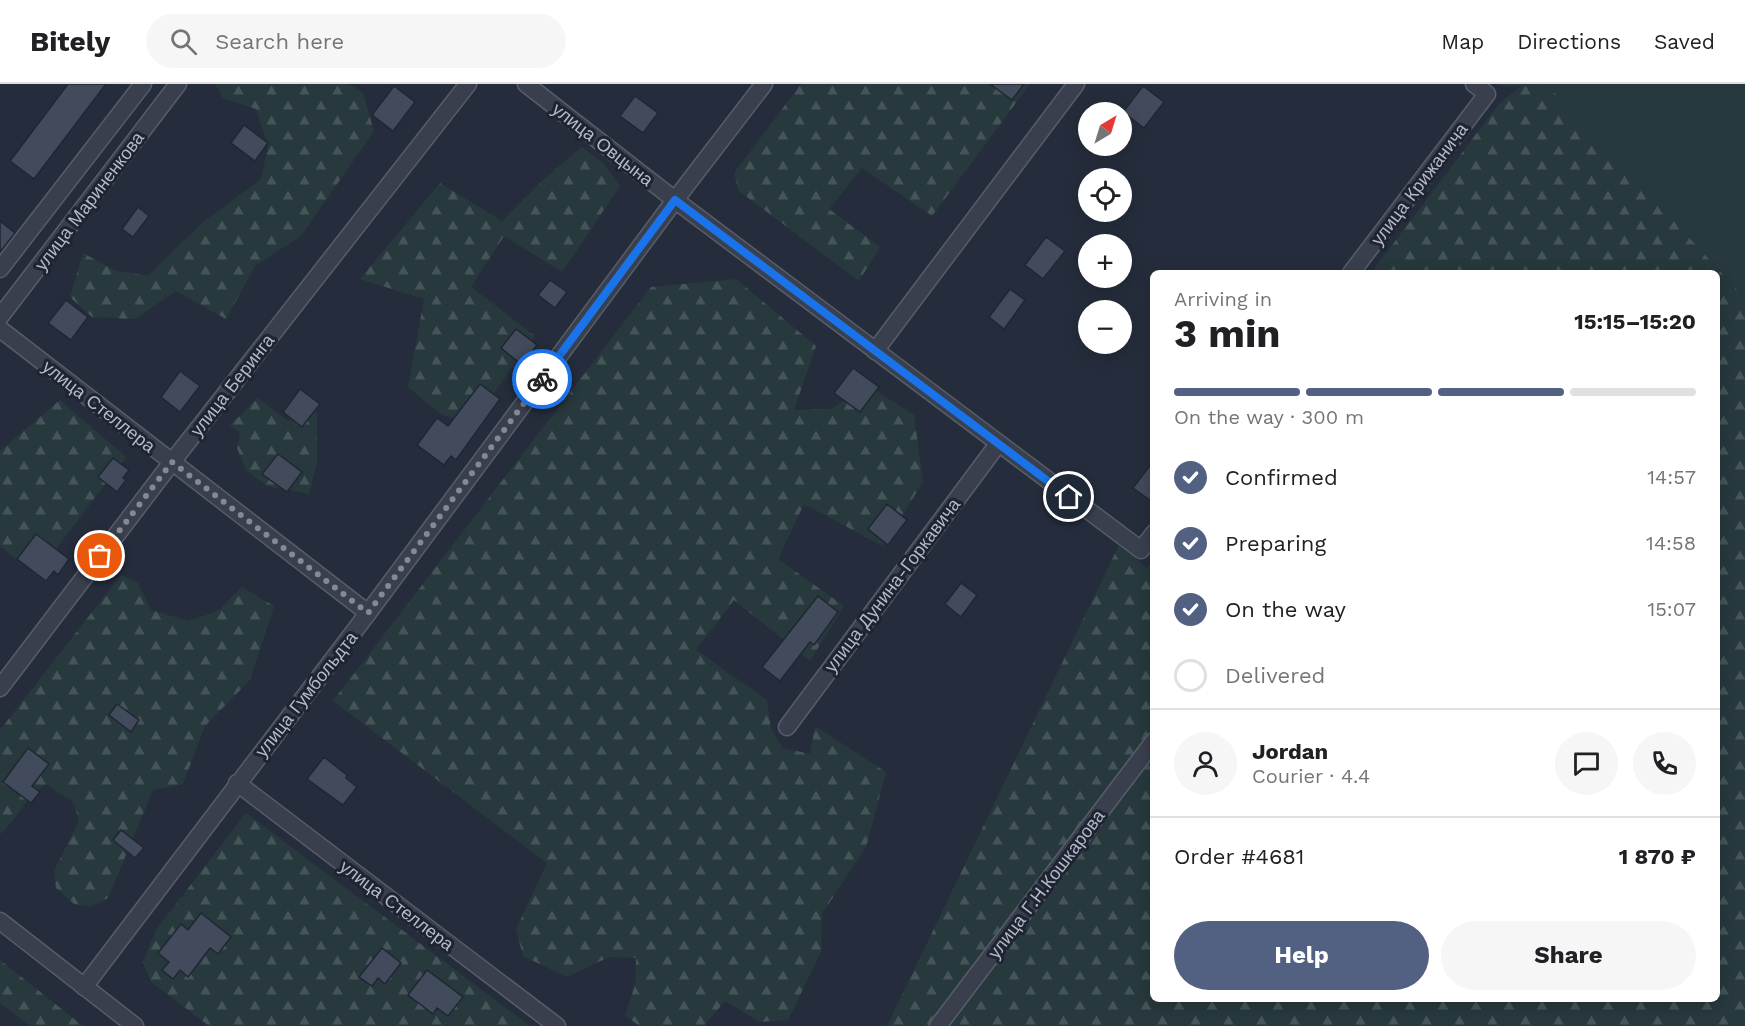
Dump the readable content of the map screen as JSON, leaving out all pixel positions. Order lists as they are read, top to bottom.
{
  "streets": {
    "street": [
      "улица Овцына",
      "улица Крижанича",
      "улица Мариненкова",
      "улица Беринга",
      "улица Стеллера",
      "улица Дунина-Горкавича",
      "улица Гумбольдта",
      "улица Г.Н.Кошкарова"
    ]
  },
  "crossings": [
    ["улица Овцына", "улица Дунина-Горкавича"],
    ["улица Овцына", "улица Гумбольдта"],
    ["улица Беринга", "улица Стеллера"],
    ["улица Стеллера", "улица Гумбольдта"]
  ],
  "north": "top right",
  "page": {
    "header": "Bitely",
    "search": "Search here",
    "nav": ["Map", "Directions", "Saved"],
    "map_buttons": ["+", "−"],
    "heading": ["3 min", "Arriving in", "15:15–15:20"],
    "panel": [
      "Jordan",
      "Courier · 4.4",
      "Order #4681",
      "1 870 ₽"
    ],
    "bar": "On the way · 300 m",
    "list": [
      ["Confirmed", "14:57"],
      ["Preparing", "14:58"],
      ["On the way", "15:07"],
      "Delivered"
    ],
    "buttons": ["Help", "Share"]
  }
}
